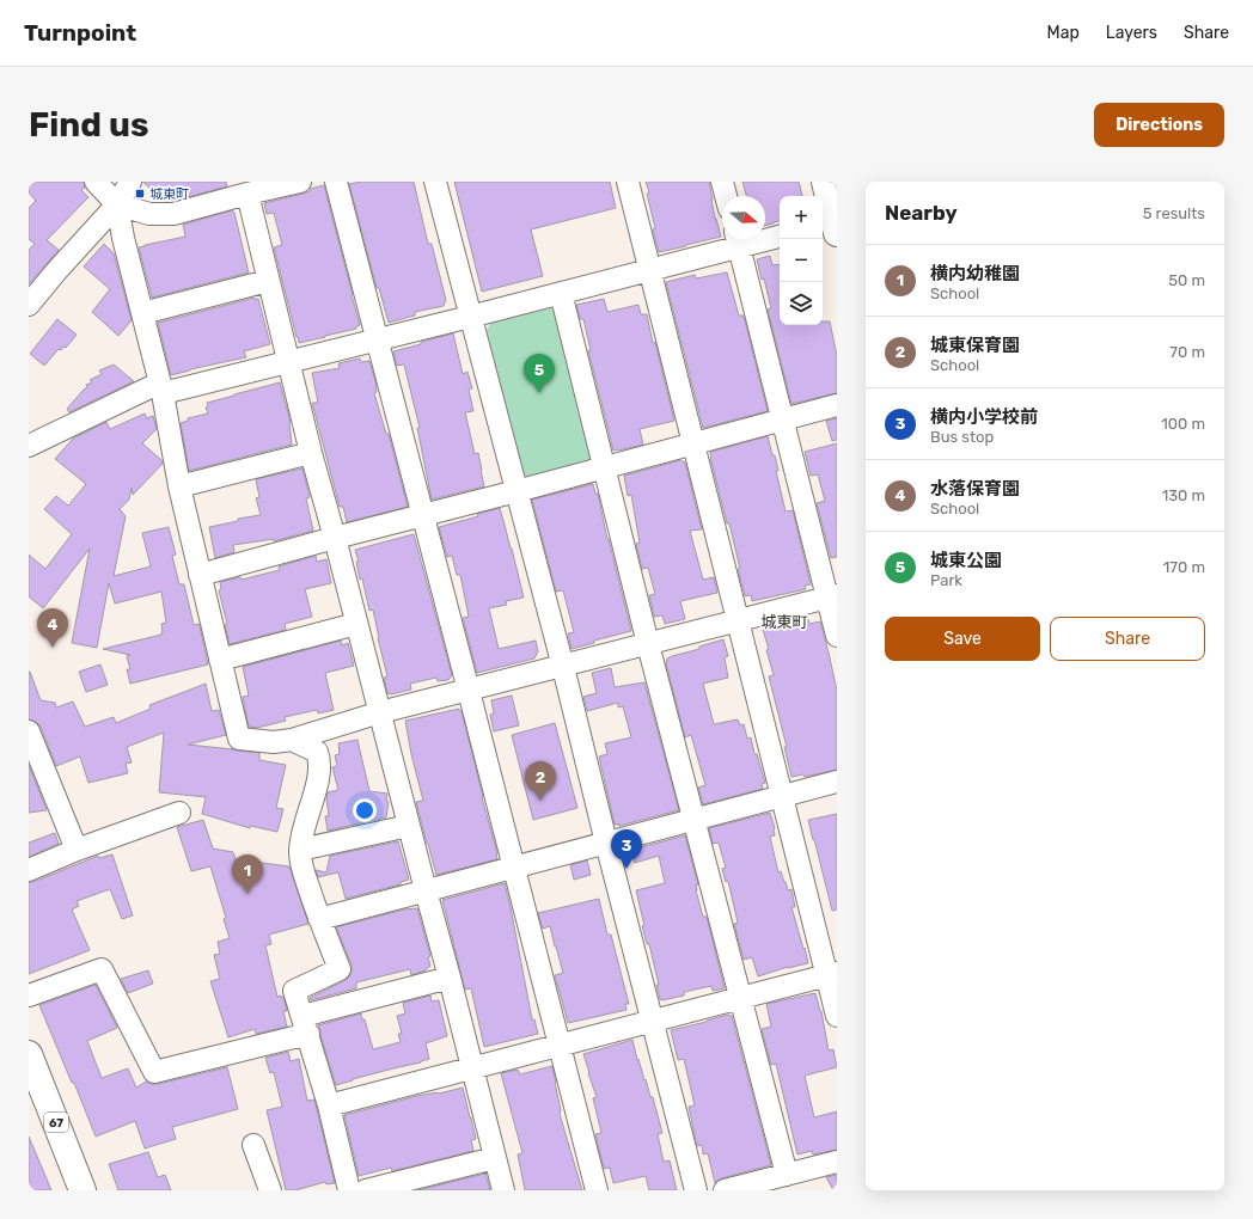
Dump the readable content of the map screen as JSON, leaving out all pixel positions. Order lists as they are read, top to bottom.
{
  "streets": {
    "main road": ["67"]
  },
  "districts": ["城東町"],
  "places": {
    "transit": ["城東町"]
  },
  "north": "right",
  "page": {
    "header": "Turnpoint",
    "nav": ["Map", "Layers", "Share"],
    "buttons": [
      "Directions",
      ["Save", "Share"]
    ],
    "title": "Find us",
    "heading": ["Nearby", "5 results"],
    "map_buttons": ["+", "−"],
    "list": [
      {
        "mark": "1",
        "name": "横内幼稚園",
        "note": "School",
        "value": "50 m"
      },
      {
        "mark": "2",
        "name": "城東保育園",
        "note": "School",
        "value": "70 m"
      },
      {
        "mark": "3",
        "name": "横内小学校前",
        "note": "Bus stop",
        "value": "100 m"
      },
      {
        "mark": "4",
        "name": "水落保育園",
        "note": "School",
        "value": "130 m"
      },
      {
        "mark": "5",
        "name": "城東公園",
        "note": "Park",
        "value": "170 m"
      }
    ],
    "pins": [
      "5",
      "4",
      "2",
      "3",
      "1"
    ]
  }
}
